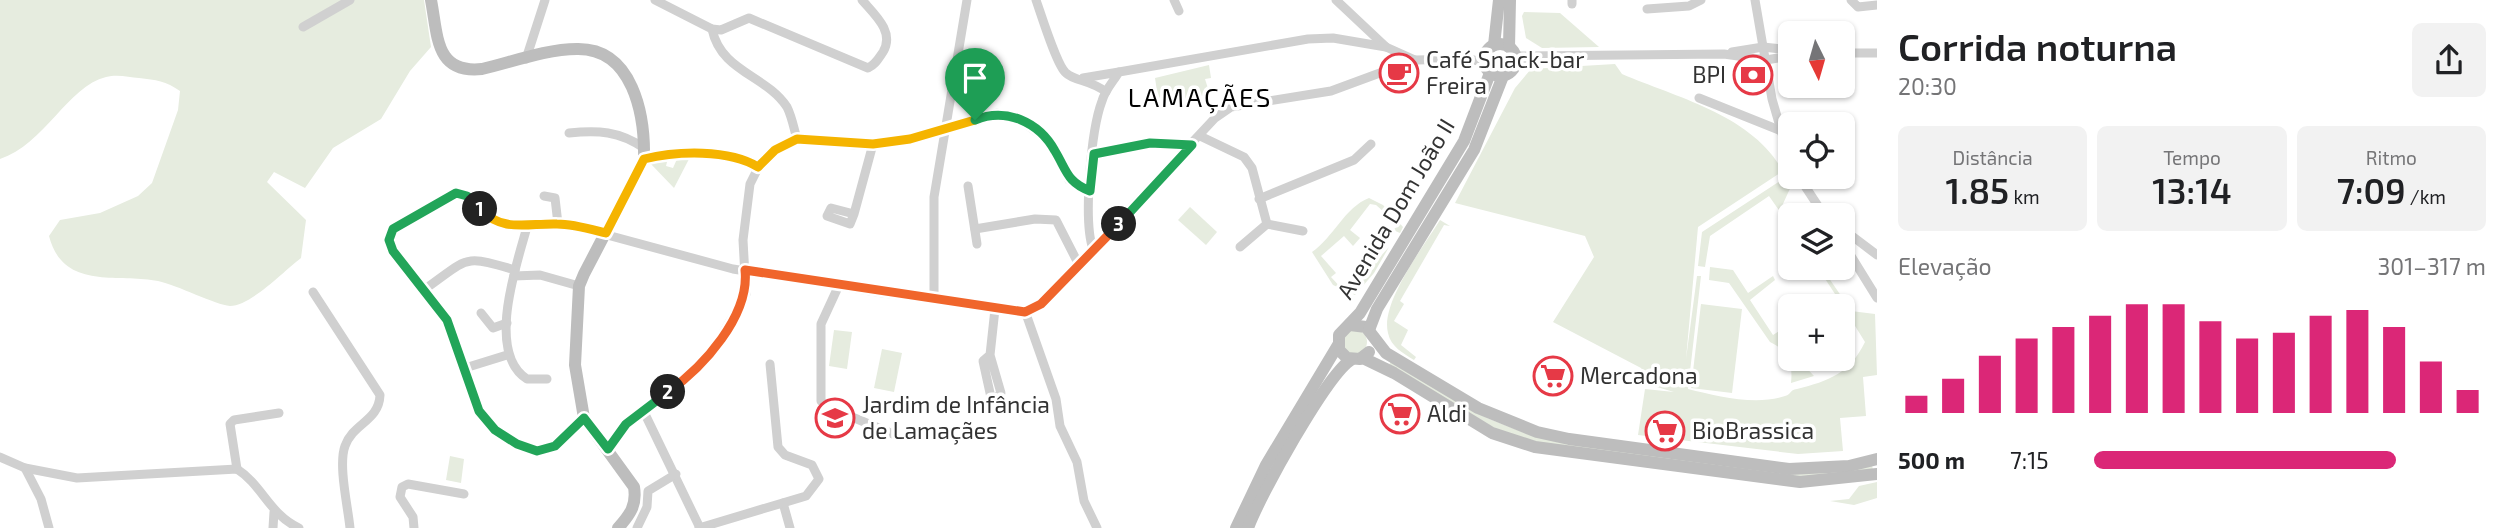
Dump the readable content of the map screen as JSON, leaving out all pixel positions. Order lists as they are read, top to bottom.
{
  "streets": {
    "street": ["Avenida Dom João II"]
  },
  "districts": ["LAMAÇÃES"],
  "places": {
    "cafe": ["Café Snack-bar Freira"],
    "bank": ["BPI"],
    "supermarket": ["Mercadona", "Aldi", "BioBrassica"],
    "school or university": ["Jardim de Infância de Lamaçães"]
  },
  "north": "bottom",
  "page": {
    "heading": ["Corrida noturna", "20:30"],
    "map_buttons": "+",
    "stats": [
      ["Distância", "1.85 km"],
      ["Tempo", "13:14"],
      ["Ritmo", "7:09 /km"]
    ],
    "pins": ["1", "3", "2"],
    "chart": ["Elevação", "301–317 m"],
    "list": [
      {
        "name": "500 m",
        "note": "7:15"
      }
    ]
  }
}
